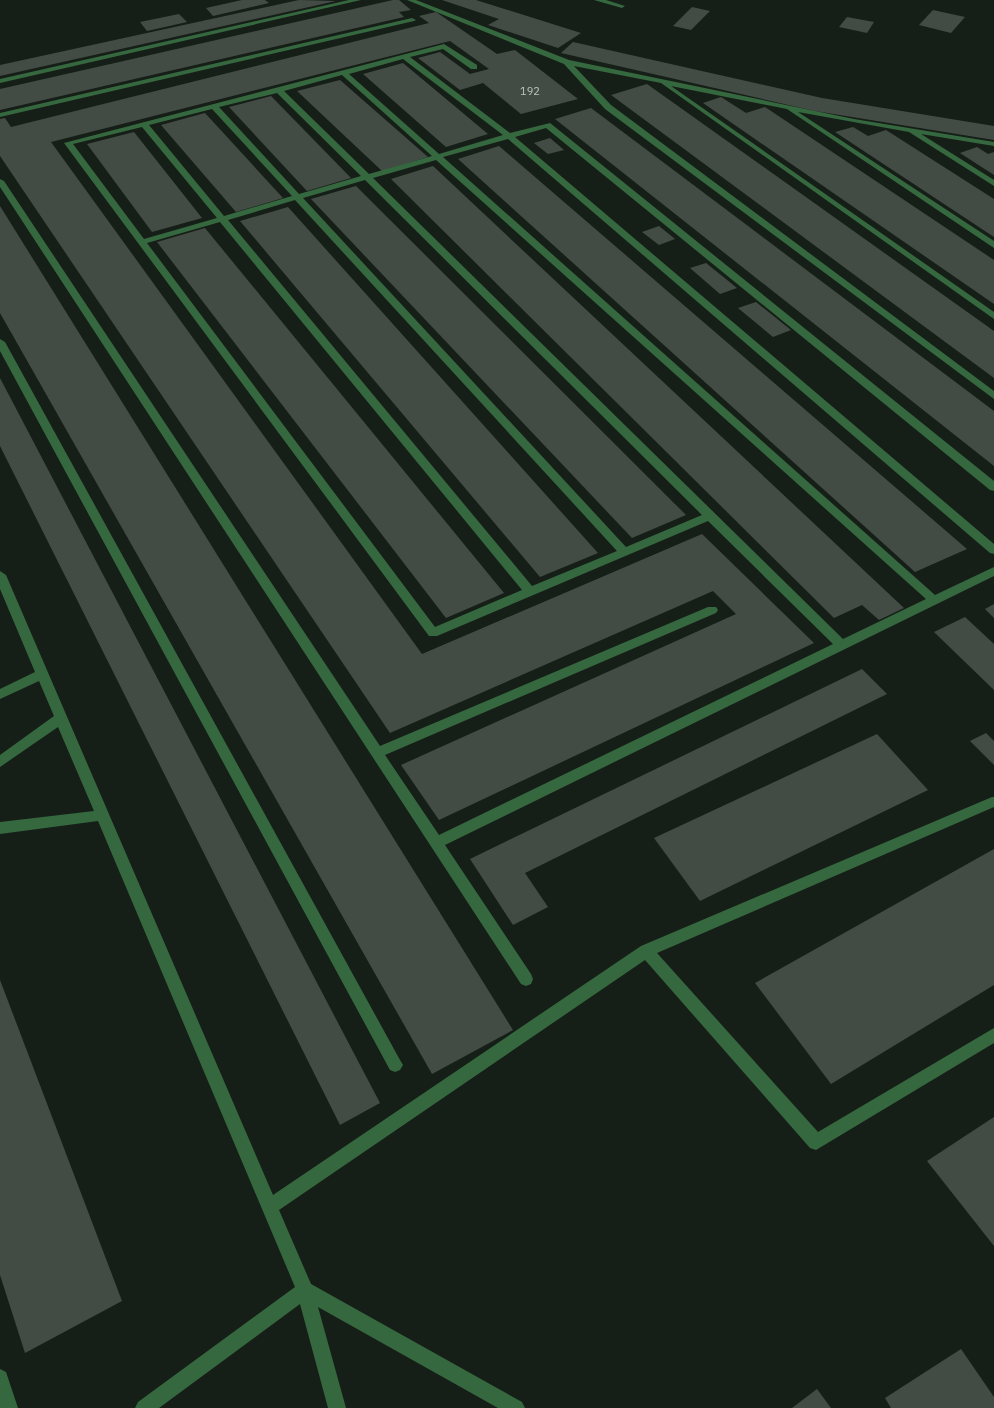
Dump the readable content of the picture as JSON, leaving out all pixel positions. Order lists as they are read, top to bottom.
{
  "house_numbers": ["192"]
}
